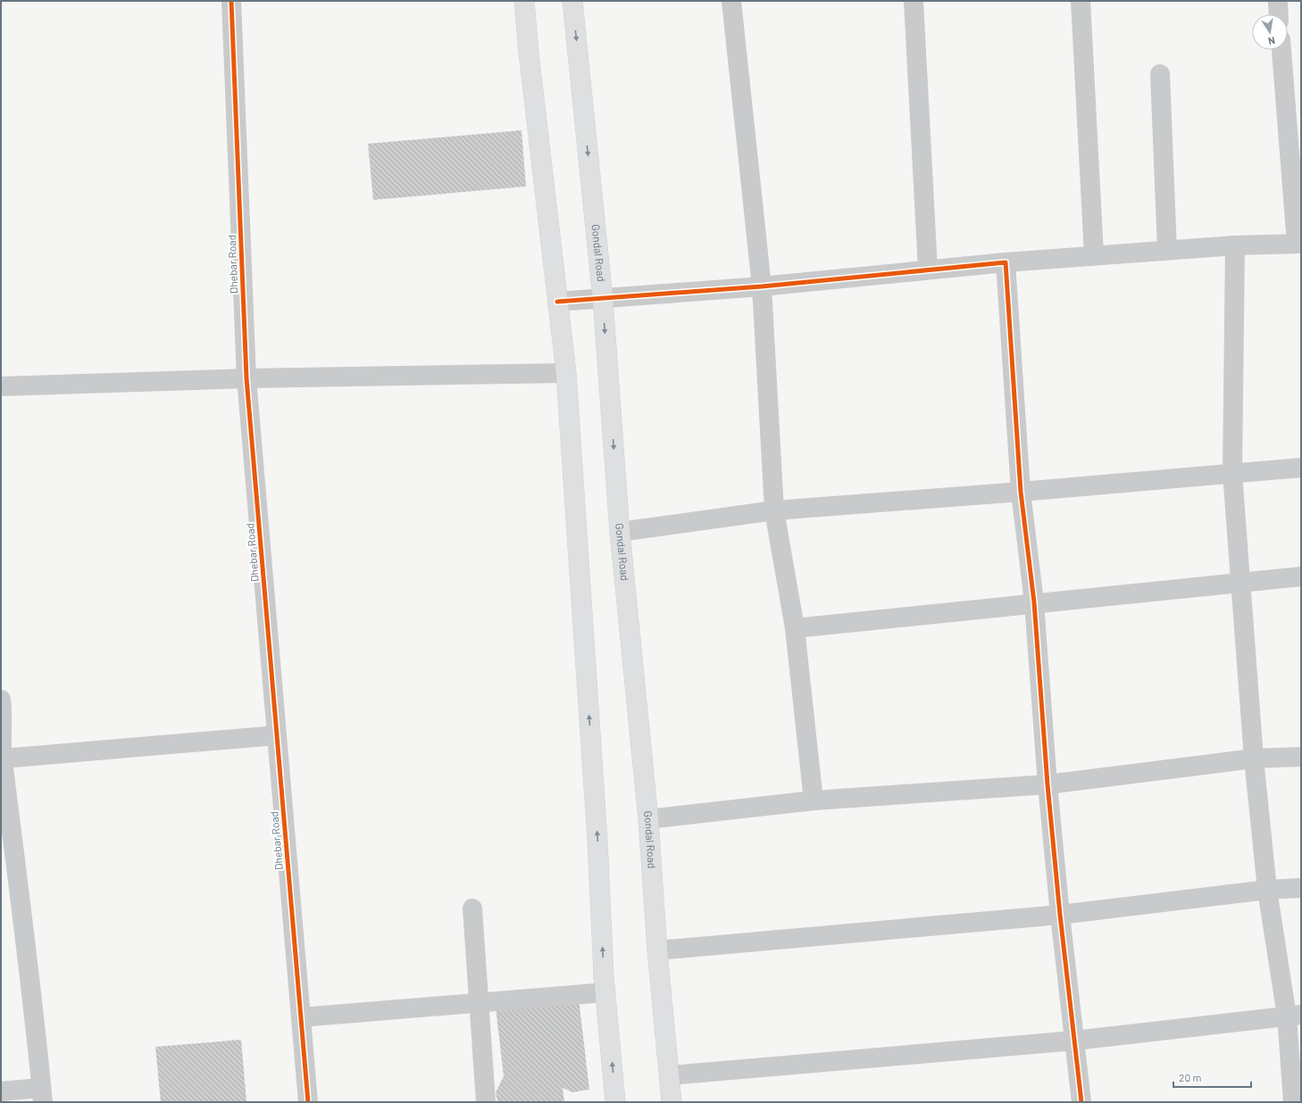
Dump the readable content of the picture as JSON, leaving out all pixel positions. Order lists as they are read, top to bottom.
{
  "streets": {
    "main road": ["Gondal Road"],
    "street": ["Dhebar Road"]
  },
  "scale_bar": "20 m",
  "north": "bottom"
}
